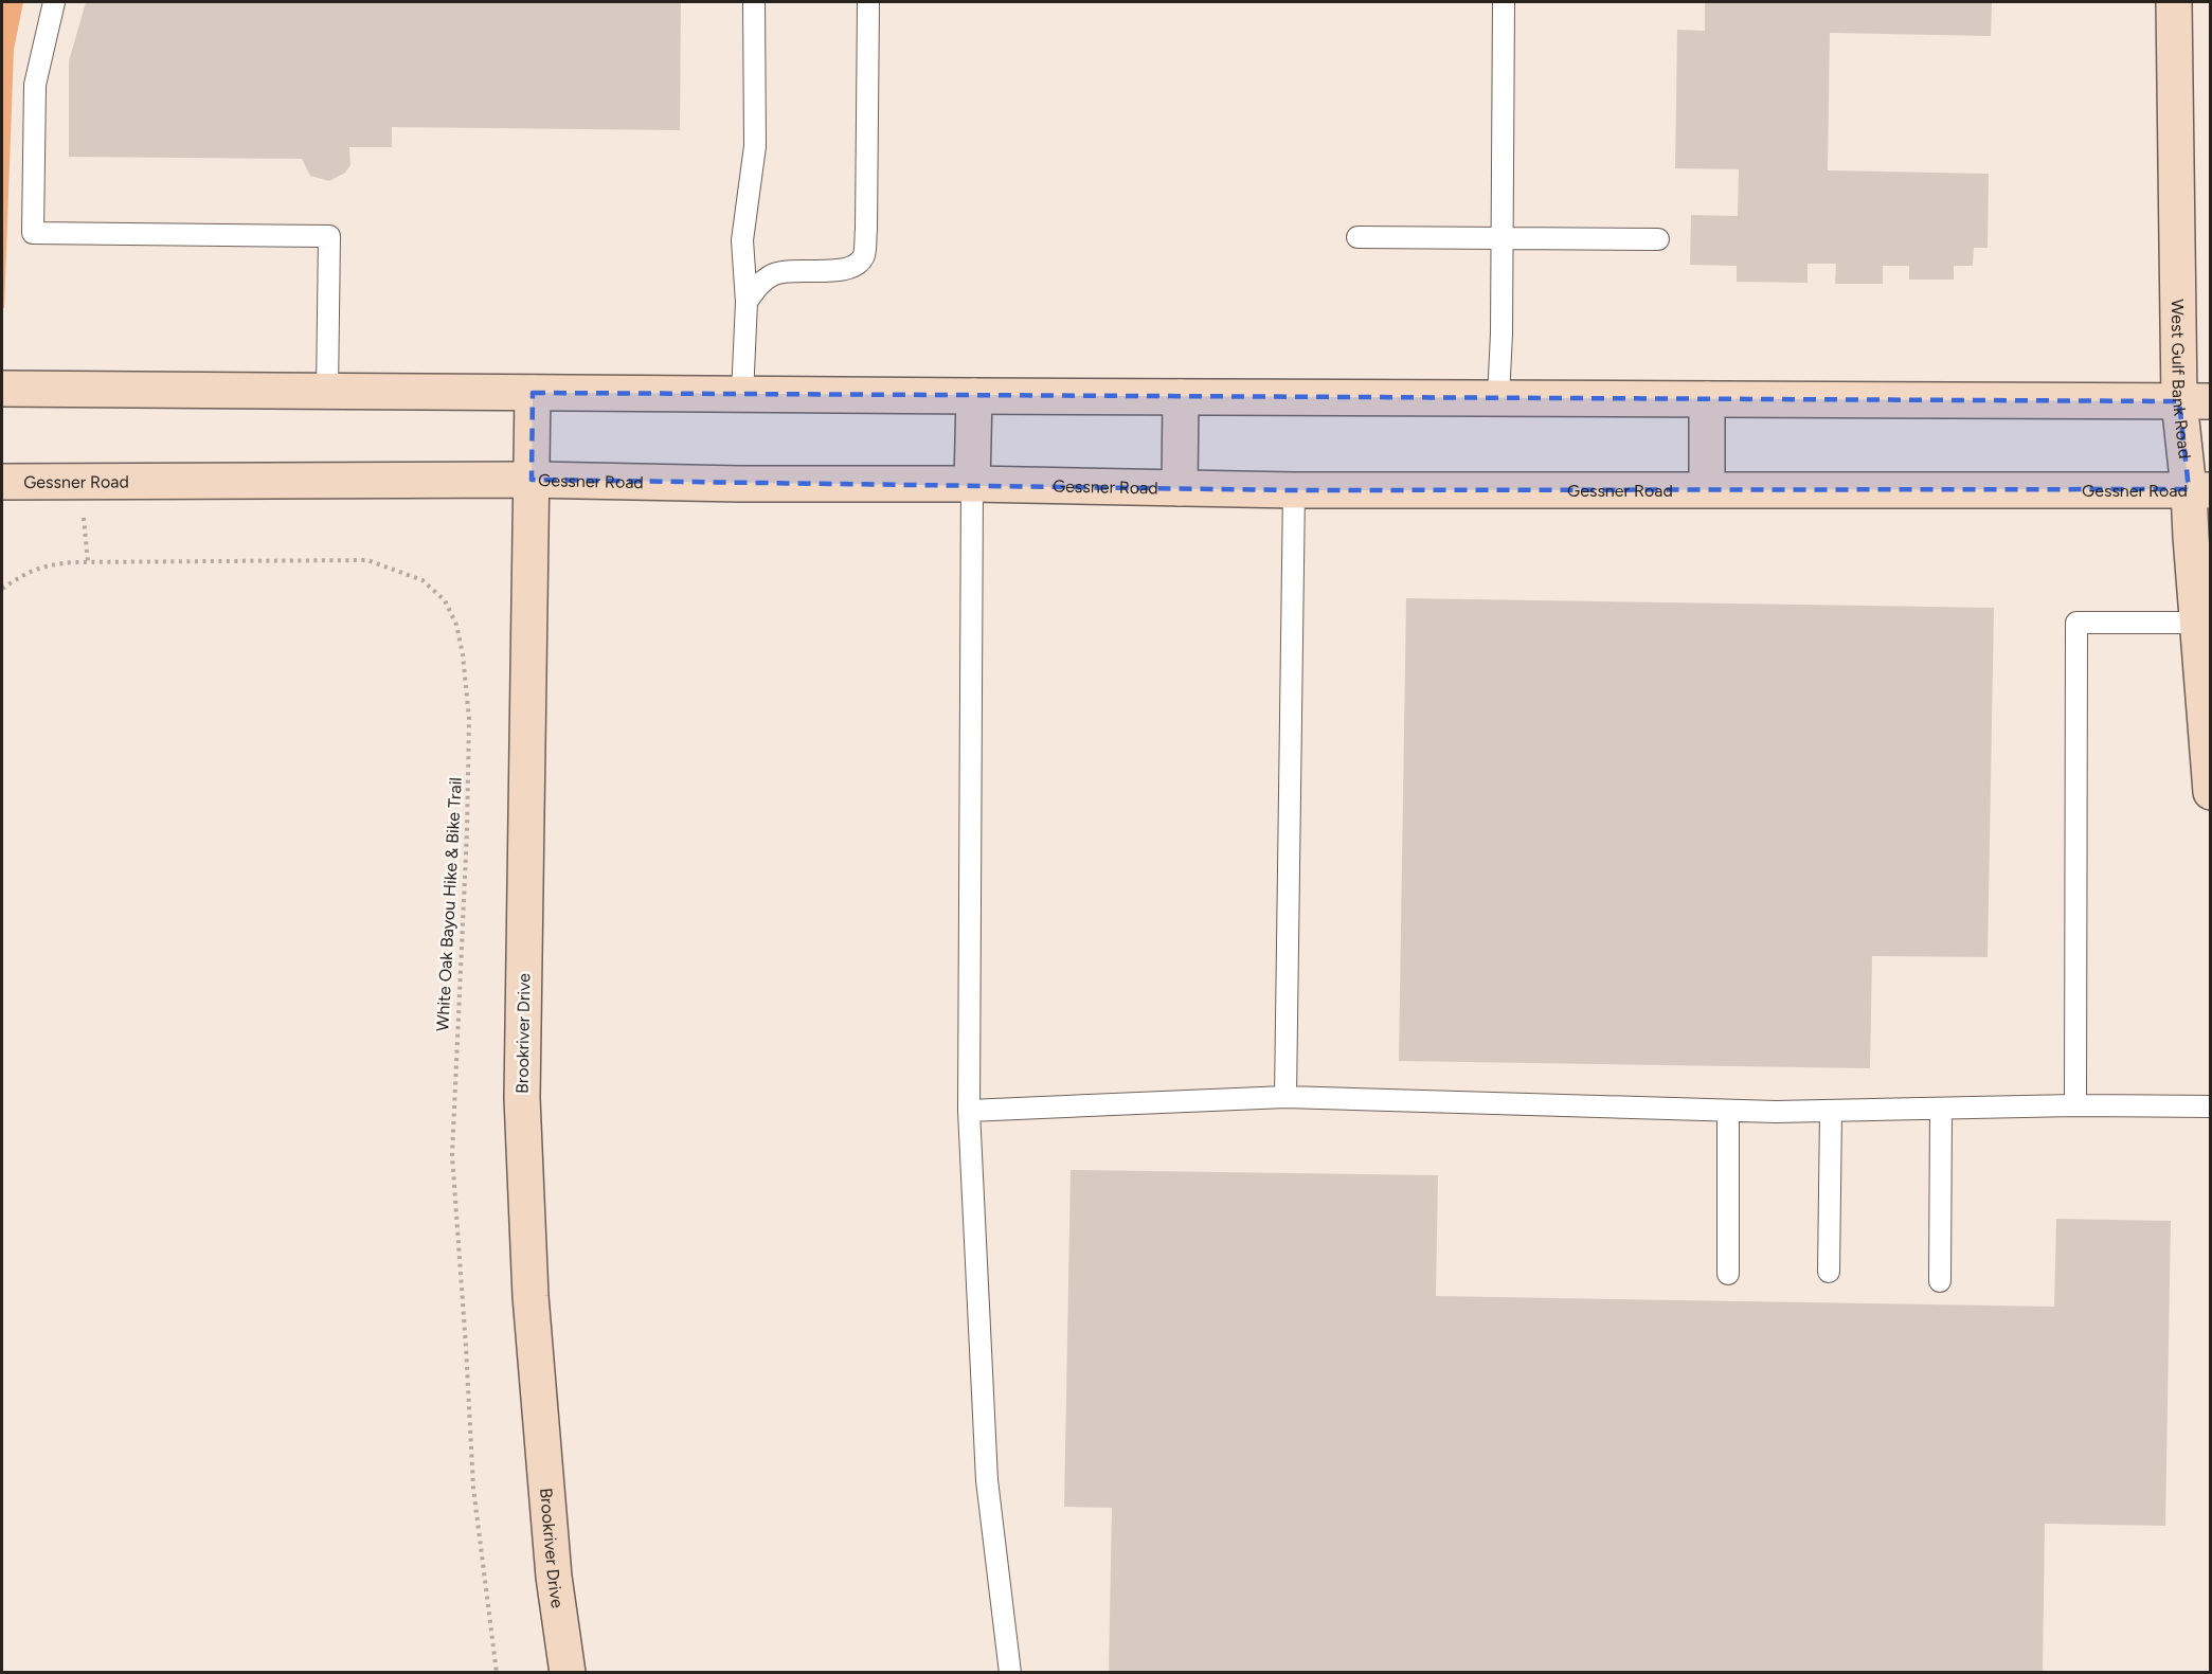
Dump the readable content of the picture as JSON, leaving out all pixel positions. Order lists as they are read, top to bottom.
{
  "streets": {
    "main road": ["West Gulf Bank Road", "Gessner Road", "Brookriver Drive"],
    "path": ["White Oak Bayou Hike & Bike Trail"]
  },
  "crossings": [
    ["West Gulf Bank Road", "Gessner Road"],
    ["Gessner Road", "Brookriver Drive"]
  ]
}
